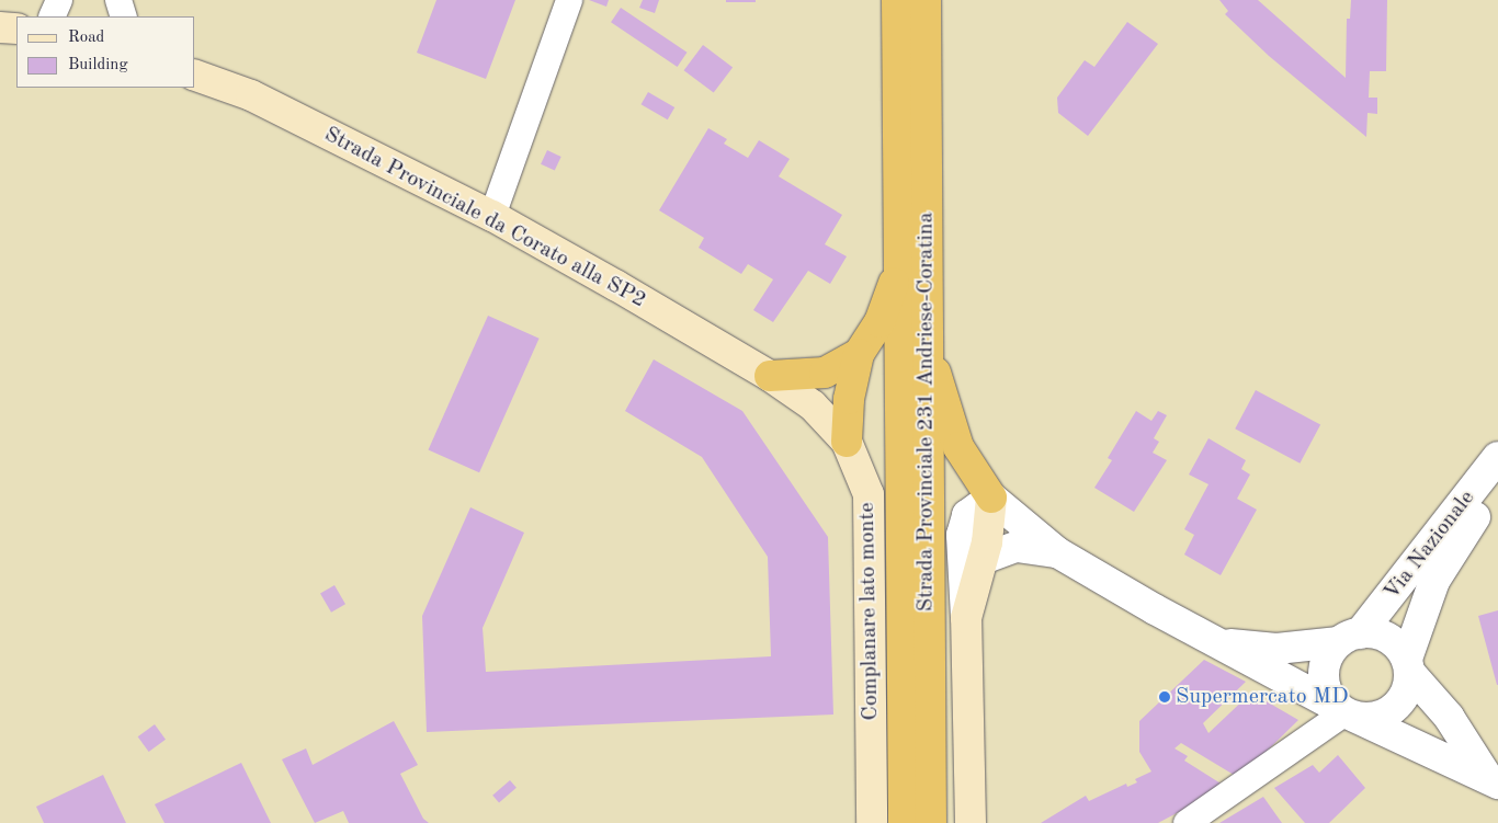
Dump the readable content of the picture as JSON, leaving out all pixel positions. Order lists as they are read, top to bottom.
{
  "streets": {
    "highway": ["Strada Provinciale 231 Andriese-Coratina"],
    "main road": ["Strada Provinciale da Corato alla SP2", "Complanare lato monte"],
    "street": ["Via Nazionale"]
  },
  "crossings": [
    ["Strada Provinciale da Corato alla SP2", "Complanare lato monte"]
  ],
  "places": ["Supermercato MD"],
  "legend": ["Road", "Building"]
}
